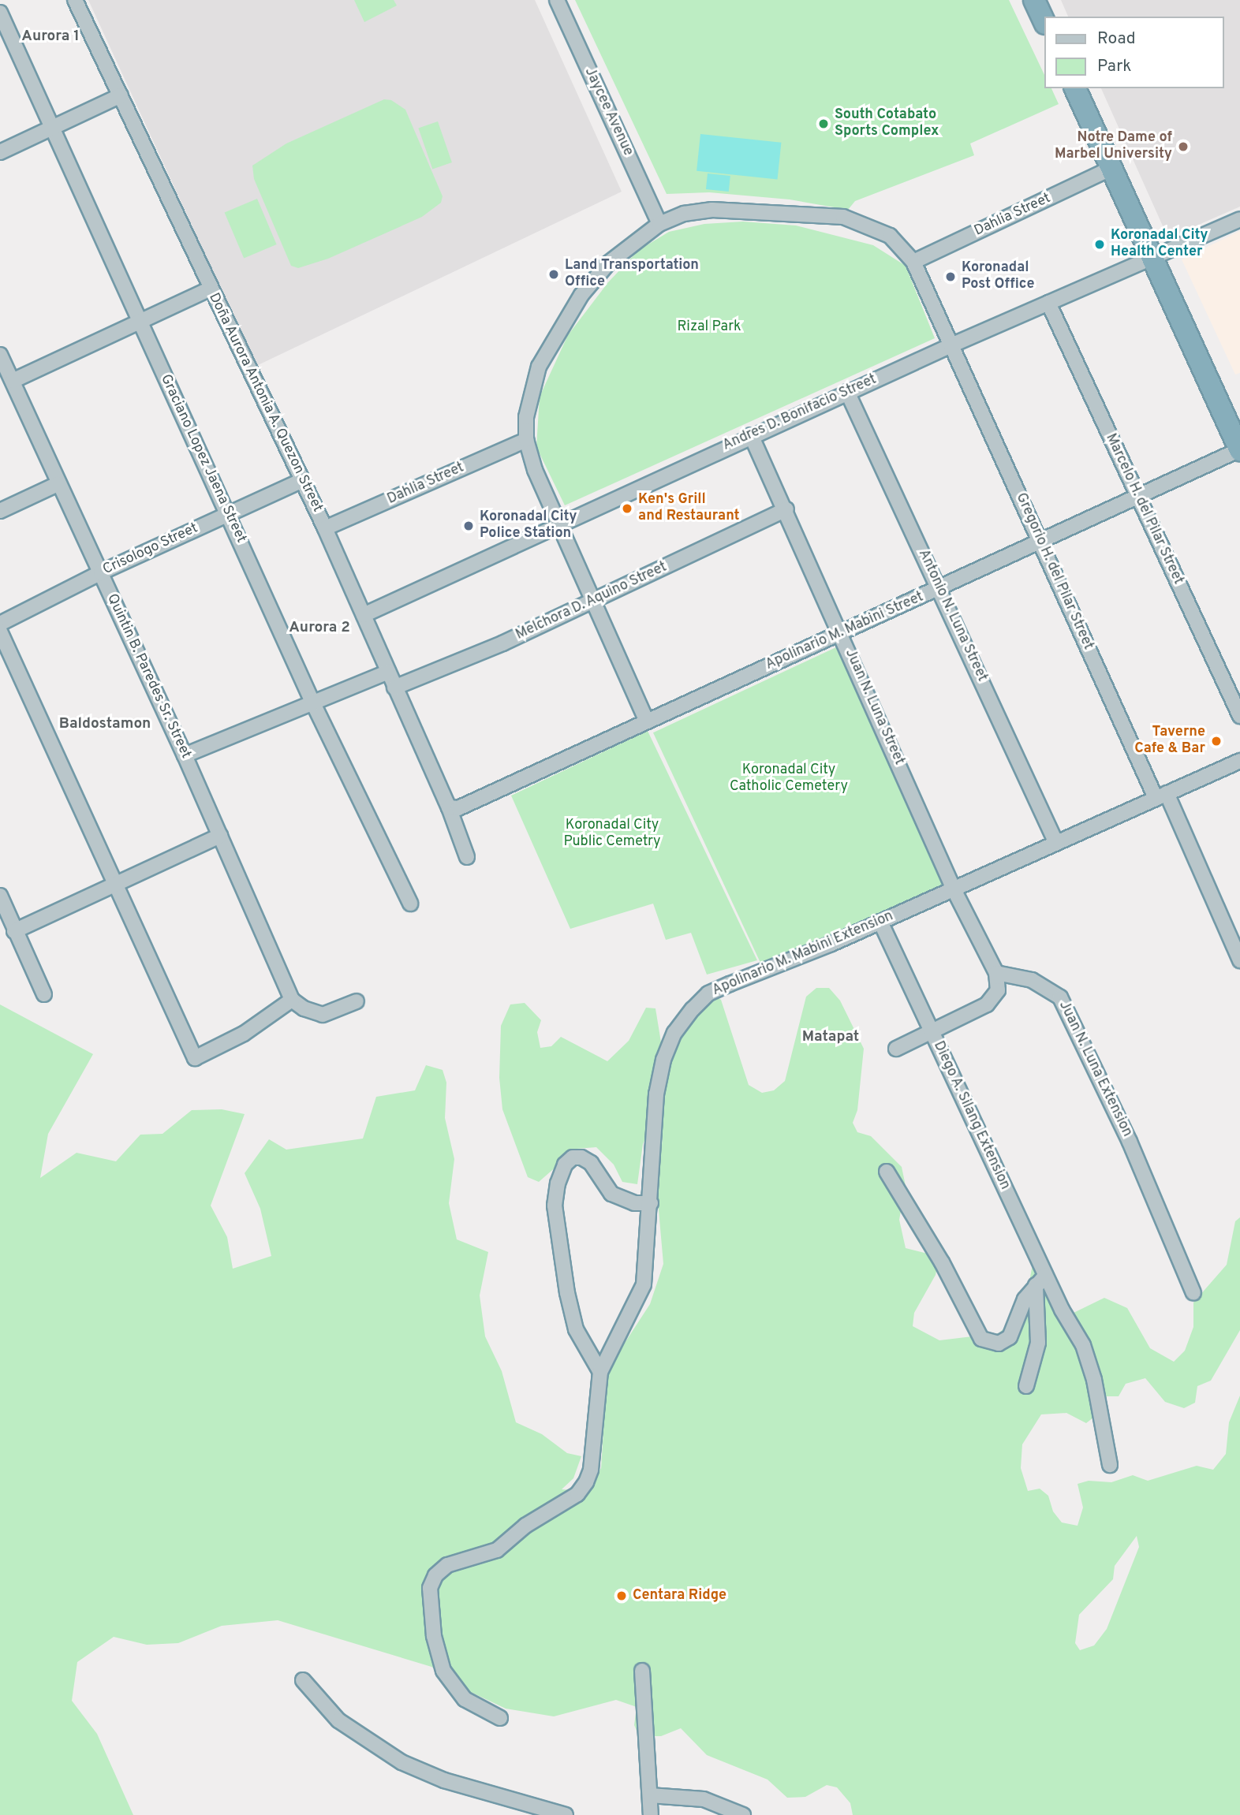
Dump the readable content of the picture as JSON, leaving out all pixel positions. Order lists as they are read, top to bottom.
{
  "streets": {
    "street": [
      "Jaycee Avenue",
      "Dahlia Street",
      "Doña Aurora Antonia A. Quezon Street",
      "Andres D. Bonifacio Street",
      "Graciano Lopez Jaena Street",
      "Marcelo H. del Pilar Street",
      "Crisologo Street",
      "Gregorio H. del Pilar Street",
      "Melchora D. Aquino Street",
      "Antonio N. Luna Street",
      "Apolinario M. Mabini Street",
      "Quintin B. Paredes Sr. Street",
      "Juan N. Luna Street",
      "Apolinario M. Mabini Extension",
      "Juan N. Luna Extension",
      "Diego A. Silang Extension"
    ]
  },
  "crossings": [
    ["Jaycee Avenue", "Gregorio H. del Pilar Street"],
    ["Dahlia Street", "Doña Aurora Antonia A. Quezon Street"],
    ["Dahlia Street", "Gregorio H. del Pilar Street"],
    ["Doña Aurora Antonia A. Quezon Street", "Andres D. Bonifacio Street"],
    ["Doña Aurora Antonia A. Quezon Street", "Crisologo Street"],
    ["Doña Aurora Antonia A. Quezon Street", "Melchora D. Aquino Street"],
    ["Doña Aurora Antonia A. Quezon Street", "Apolinario M. Mabini Street"],
    ["Andres D. Bonifacio Street", "Marcelo H. del Pilar Street"],
    ["Andres D. Bonifacio Street", "Gregorio H. del Pilar Street"],
    ["Andres D. Bonifacio Street", "Antonio N. Luna Street"],
    ["Andres D. Bonifacio Street", "Juan N. Luna Street"],
    ["Graciano Lopez Jaena Street", "Crisologo Street"],
    ["Marcelo H. del Pilar Street", "Apolinario M. Mabini Street"],
    ["Crisologo Street", "Quintin B. Paredes Sr. Street"],
    ["Gregorio H. del Pilar Street", "Apolinario M. Mabini Street"],
    ["Gregorio H. del Pilar Street", "Apolinario M. Mabini Extension"],
    ["Melchora D. Aquino Street", "Juan N. Luna Street"],
    ["Antonio N. Luna Street", "Apolinario M. Mabini Street"],
    ["Antonio N. Luna Street", "Apolinario M. Mabini Extension"],
    ["Apolinario M. Mabini Street", "Juan N. Luna Street"],
    ["Juan N. Luna Street", "Apolinario M. Mabini Extension"],
    ["Apolinario M. Mabini Extension", "Diego A. Silang Extension"]
  ],
  "districts": [
    "Aurora 1",
    "Aurora 2",
    "Baldostamon",
    "Matapat"
  ],
  "parks": ["Rizal Park", "Koronadal City Catholic Cemetery", "Koronadal City Public Cemetry"],
  "places": [
    "South Cotabato Sports Complex",
    "Notre Dame of Marbel University",
    "Koronadal City Health Center",
    "Land Transportation Office",
    "Koronadal Post Office",
    "Ken's Grill and Restaurant",
    "Koronadal City Police Station",
    "Taverne Cafe & Bar",
    "Centara Ridge"
  ],
  "legend": ["Road", "Park"]
}
